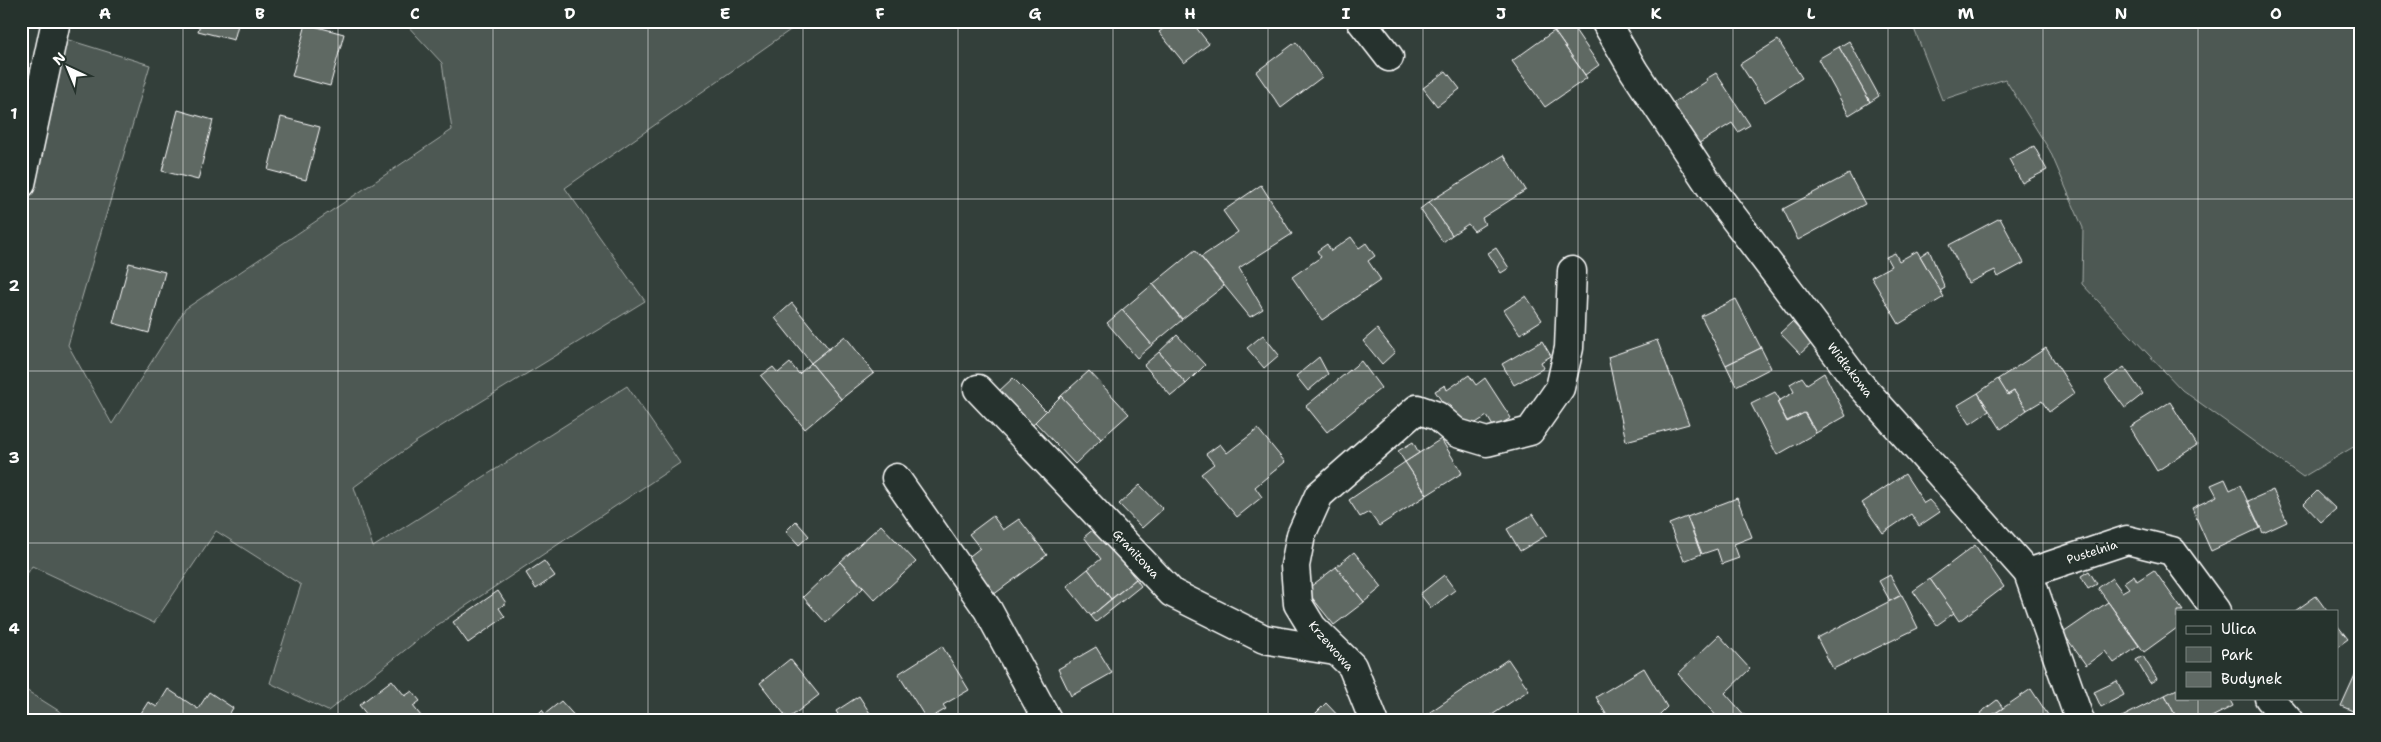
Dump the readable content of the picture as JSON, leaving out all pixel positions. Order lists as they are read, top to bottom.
{
  "streets": {
    "street": [
      "Widłakowa",
      "Pustelnia",
      "Granitowa",
      "Krzewowa"
    ]
  },
  "crossings": [
    ["Widłakowa", "Pustelnia"],
    ["Granitowa", "Krzewowa"]
  ],
  "legend": ["Ulica", "Park", "Budynek"],
  "north": "top left",
  "grid": {
    "columns": [
      "A",
      "B",
      "C",
      "D",
      "E",
      "F",
      "G",
      "H",
      "I",
      "J",
      "K",
      "L",
      "M",
      "N",
      "O"
    ],
    "rows": [
      "1",
      "2",
      "3",
      "4"
    ]
  }
}
